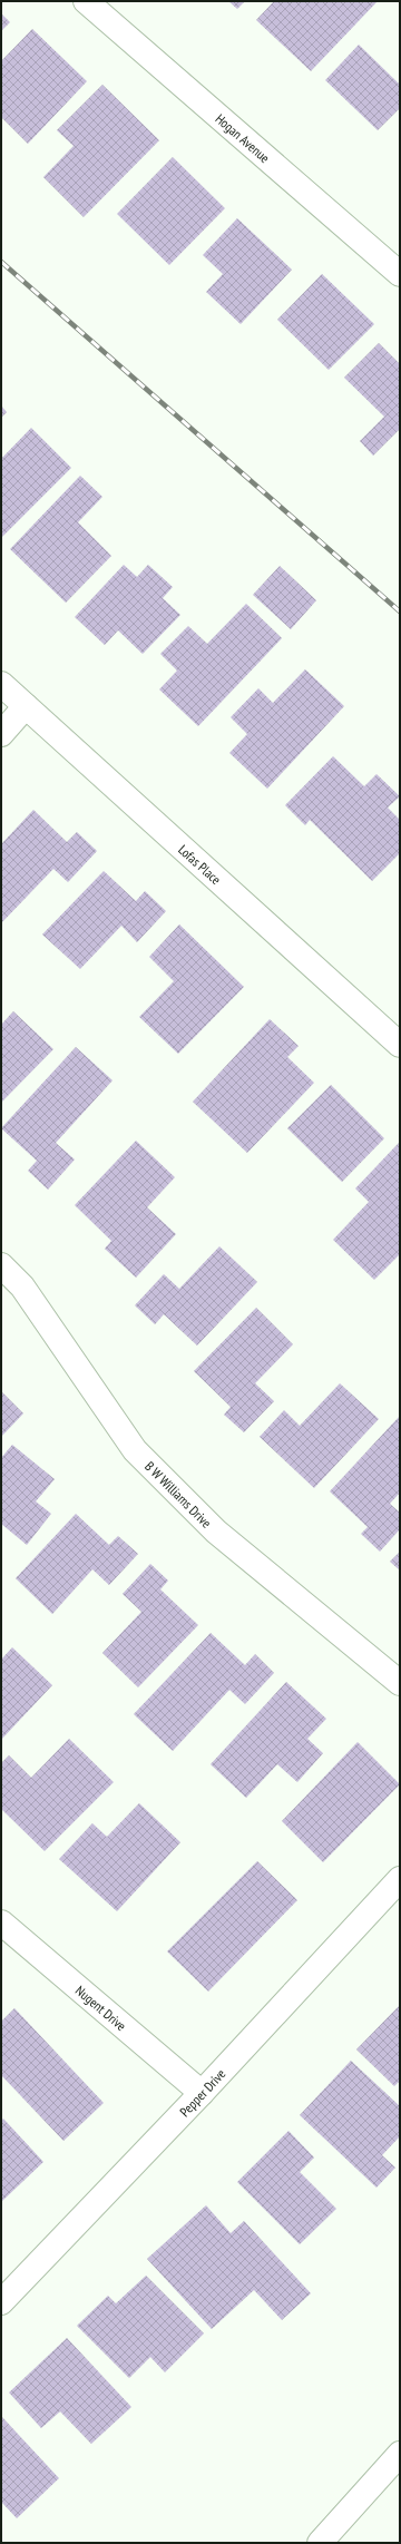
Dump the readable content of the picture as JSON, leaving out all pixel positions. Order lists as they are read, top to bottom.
{
  "streets": {
    "street": [
      "Hogan Avenue",
      "Lofas Place",
      "B W Williams Drive",
      "Nugent Drive",
      "Pepper Drive"
    ]
  },
  "crossings": [
    ["Nugent Drive", "Pepper Drive"]
  ]
}
